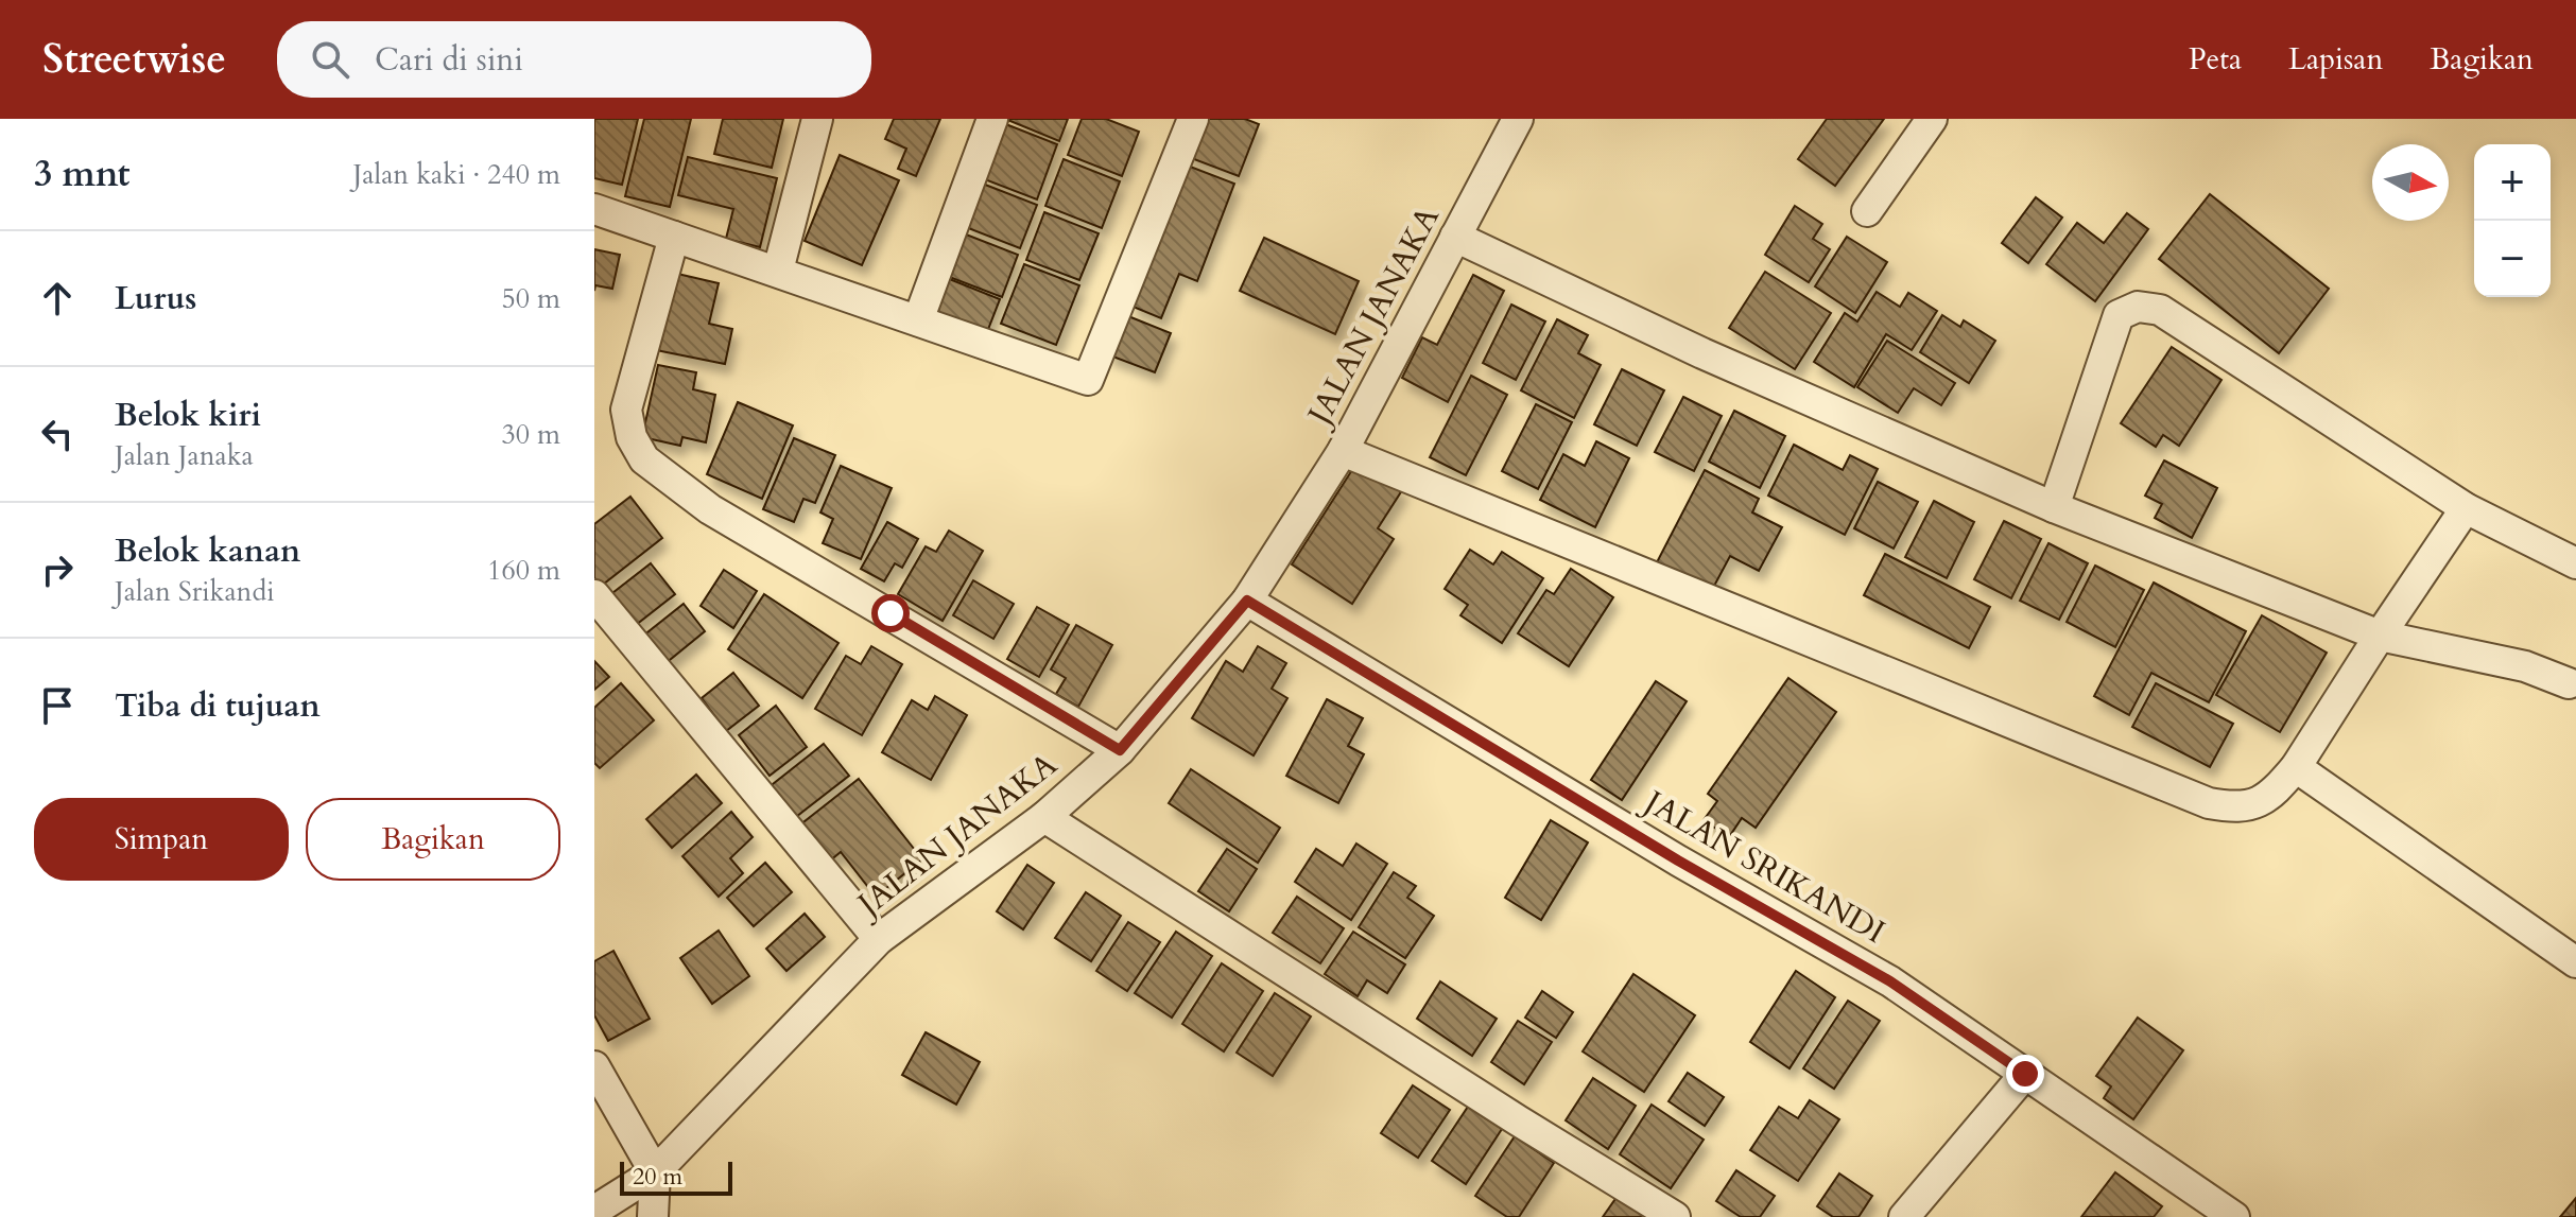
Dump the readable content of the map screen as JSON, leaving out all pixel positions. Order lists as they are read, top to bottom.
{
  "streets": {
    "street": ["JALAN JANAKA", "JALAN SRIKANDI"]
  },
  "crossings": [
    ["JALAN JANAKA", "JALAN SRIKANDI"]
  ],
  "scale_bar": "20 m",
  "north": "right",
  "page": {
    "header": "Streetwise",
    "search": "Cari di sini",
    "nav": ["Peta", "Lapisan", "Bagikan"],
    "heading": ["3 mnt", "Jalan kaki · 240 m"],
    "map_buttons": ["+", "−"],
    "list": [
      ["Lurus", "50 m"],
      ["Belok kiri", "Jalan Janaka", "30 m"],
      ["Belok kanan", "Jalan Srikandi", "160 m"],
      "Tiba di tujuan"
    ],
    "buttons": ["Simpan", "Bagikan"],
    "scale": "20 m"
  }
}
